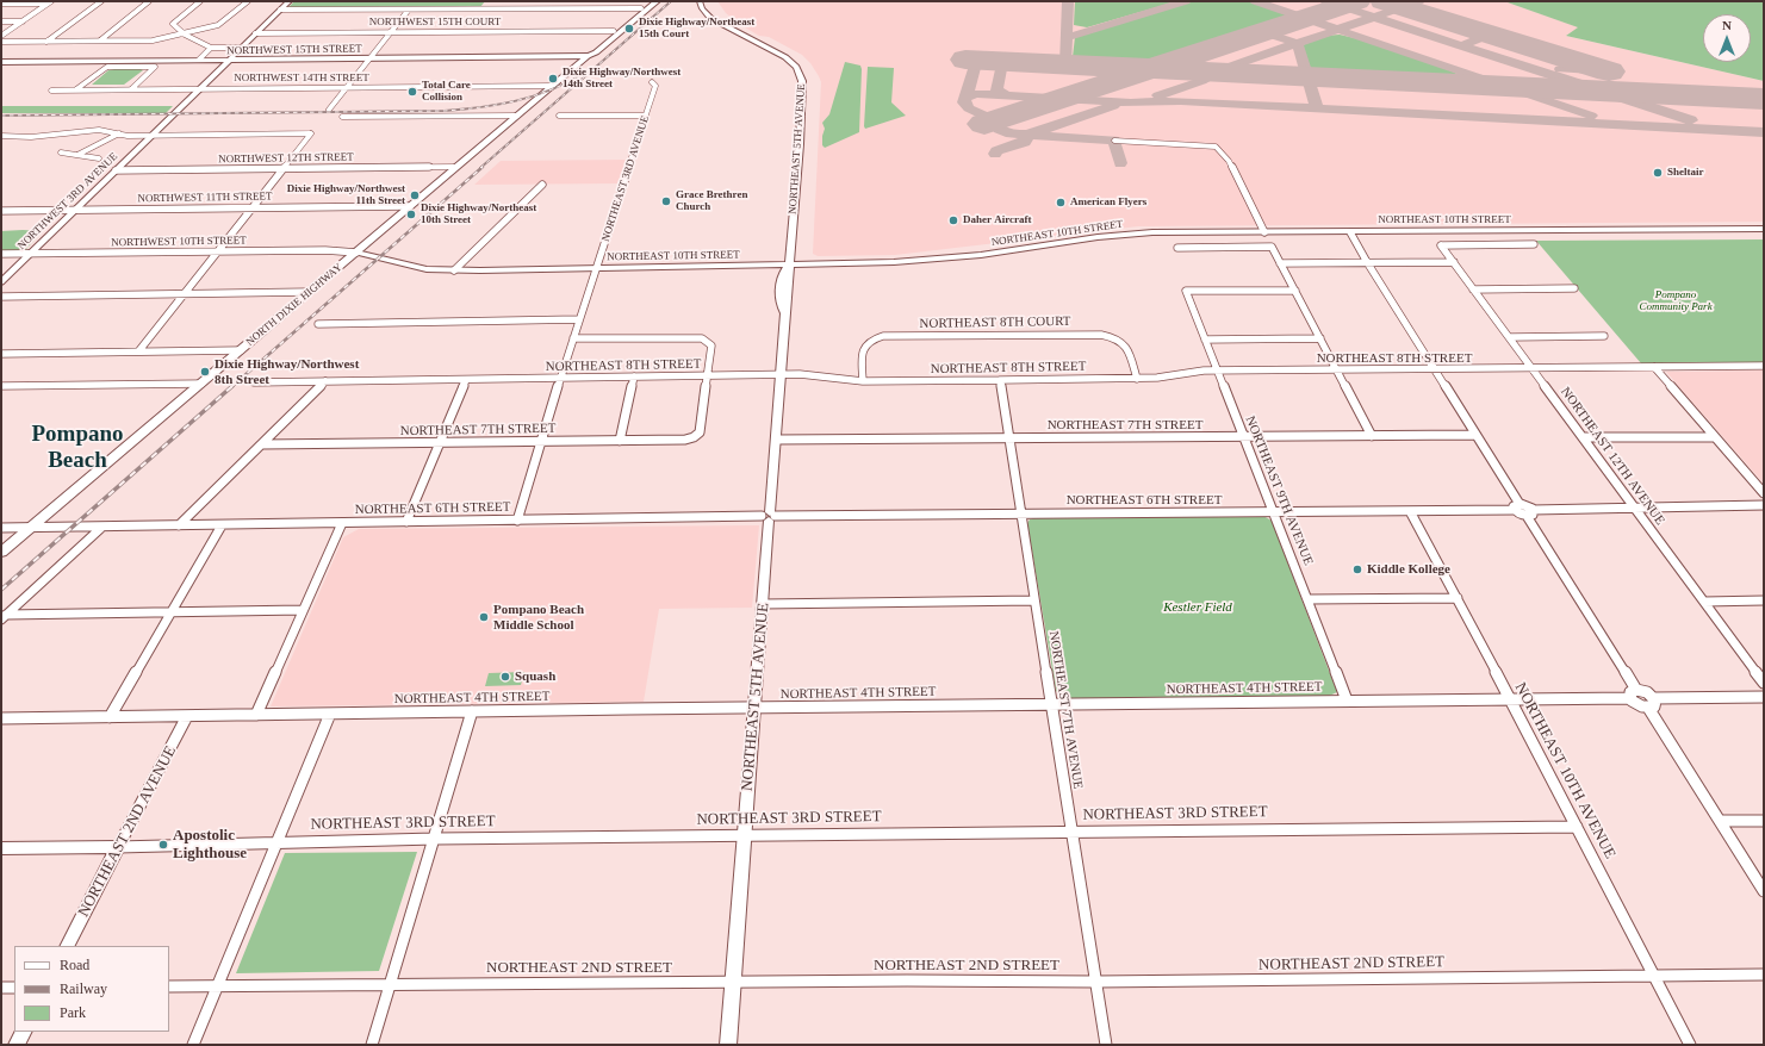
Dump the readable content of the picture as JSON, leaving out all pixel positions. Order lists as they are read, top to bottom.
{
  "streets": {
    "main road": ["NORTH DIXIE HIGHWAY"],
    "street": [
      "NORTHWEST 15TH COURT",
      "NORTHWEST 15TH STREET",
      "NORTHWEST 14TH STREET",
      "NORTHEAST 5TH AVENUE",
      "NORTHWEST 12TH STREET",
      "NORTHEAST 3RD AVENUE",
      "NORTHWEST 11TH STREET",
      "NORTHWEST 3RD AVENUE",
      "NORTHEAST 10TH STREET",
      "NORTHWEST 10TH STREET",
      "NORTHEAST 8TH COURT",
      "NORTHEAST 8TH STREET",
      "NORTHEAST 7TH STREET",
      "NORTHEAST 12TH AVENUE",
      "NORTHEAST 9TH AVENUE",
      "NORTHEAST 6TH STREET",
      "NORTHEAST 4TH STREET",
      "NORTHEAST 7TH AVENUE",
      "NORTHEAST 10TH AVENUE",
      "NORTHEAST 3RD STREET",
      "NORTHEAST 2ND AVENUE",
      "NORTHEAST 2ND STREET"
    ]
  },
  "crossings": [
    ["NORTHWEST 15TH COURT", "NORTHWEST 3RD AVENUE"],
    ["NORTHWEST 15TH COURT", "NORTH DIXIE HIGHWAY"],
    ["NORTHWEST 15TH STREET", "NORTHWEST 3RD AVENUE"],
    ["NORTHWEST 15TH STREET", "NORTH DIXIE HIGHWAY"],
    ["NORTHWEST 14TH STREET", "NORTHWEST 3RD AVENUE"],
    ["NORTHWEST 14TH STREET", "NORTH DIXIE HIGHWAY"],
    ["NORTHEAST 5TH AVENUE", "NORTHEAST 10TH STREET"],
    ["NORTHEAST 5TH AVENUE", "NORTHEAST 8TH STREET"],
    ["NORTHEAST 5TH AVENUE", "NORTHEAST 7TH STREET"],
    ["NORTHEAST 5TH AVENUE", "NORTHEAST 6TH STREET"],
    ["NORTHEAST 5TH AVENUE", "NORTHEAST 4TH STREET"],
    ["NORTHEAST 5TH AVENUE", "NORTHEAST 3RD STREET"],
    ["NORTHEAST 5TH AVENUE", "NORTHEAST 2ND STREET"],
    ["NORTHWEST 12TH STREET", "NORTHWEST 3RD AVENUE"],
    ["NORTHWEST 12TH STREET", "NORTH DIXIE HIGHWAY"],
    ["NORTHEAST 3RD AVENUE", "NORTHEAST 10TH STREET"],
    ["NORTHEAST 3RD AVENUE", "NORTHEAST 8TH STREET"],
    ["NORTHEAST 3RD AVENUE", "NORTHEAST 7TH STREET"],
    ["NORTHEAST 3RD AVENUE", "NORTHEAST 6TH STREET"],
    ["NORTHWEST 11TH STREET", "NORTHWEST 3RD AVENUE"],
    ["NORTHWEST 11TH STREET", "NORTH DIXIE HIGHWAY"],
    ["NORTHWEST 3RD AVENUE", "NORTHWEST 10TH STREET"],
    ["NORTHEAST 10TH STREET", "NORTHWEST 10TH STREET"],
    ["NORTHEAST 10TH STREET", "NORTH DIXIE HIGHWAY"],
    ["NORTHWEST 10TH STREET", "NORTH DIXIE HIGHWAY"],
    ["NORTH DIXIE HIGHWAY", "NORTHEAST 6TH STREET"],
    ["NORTHEAST 8TH COURT", "NORTHEAST 8TH STREET"],
    ["NORTHEAST 8TH STREET", "NORTHEAST 7TH STREET"],
    ["NORTHEAST 8TH STREET", "NORTHEAST 12TH AVENUE"],
    ["NORTHEAST 8TH STREET", "NORTHEAST 9TH AVENUE"],
    ["NORTHEAST 8TH STREET", "NORTHEAST 7TH AVENUE"],
    ["NORTHEAST 7TH STREET", "NORTHEAST 9TH AVENUE"],
    ["NORTHEAST 7TH STREET", "NORTHEAST 7TH AVENUE"],
    ["NORTHEAST 9TH AVENUE", "NORTHEAST 6TH STREET"],
    ["NORTHEAST 9TH AVENUE", "NORTHEAST 4TH STREET"],
    ["NORTHEAST 6TH STREET", "NORTHEAST 7TH AVENUE"],
    ["NORTHEAST 6TH STREET", "NORTHEAST 10TH AVENUE"],
    ["NORTHEAST 4TH STREET", "NORTHEAST 7TH AVENUE"],
    ["NORTHEAST 4TH STREET", "NORTHEAST 10TH AVENUE"],
    ["NORTHEAST 4TH STREET", "NORTHEAST 2ND AVENUE"],
    ["NORTHEAST 7TH AVENUE", "NORTHEAST 3RD STREET"],
    ["NORTHEAST 7TH AVENUE", "NORTHEAST 2ND STREET"],
    ["NORTHEAST 10TH AVENUE", "NORTHEAST 3RD STREET"],
    ["NORTHEAST 10TH AVENUE", "NORTHEAST 2ND STREET"],
    ["NORTHEAST 3RD STREET", "NORTHEAST 2ND AVENUE"]
  ],
  "districts": ["Pompano Beach"],
  "parks": ["Pompano Community Park", "Kestler Field"],
  "places": [
    "Dixie Highway/Northeast 15th Court",
    "Dixie Highway/Northwest 14th Street",
    "Total Care Collision",
    "Sheltair",
    "Dixie Highway/Northwest 11th Street",
    "Grace Brethren Church",
    "American Flyers",
    "Dixie Highway/Northeast 10th Street",
    "Daher Aircraft",
    "Dixie Highway/Northwest 8th Street",
    "Kiddle Kollege",
    "Pompano Beach Middle School",
    "Squash",
    "Apostolic Lighthouse"
  ],
  "legend": ["Road", "Railway", "Park"],
  "north": "top"
}
